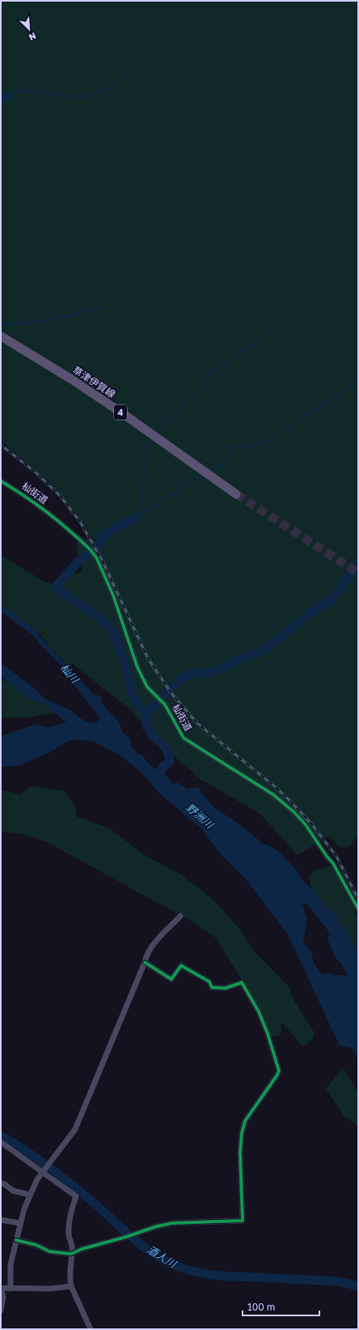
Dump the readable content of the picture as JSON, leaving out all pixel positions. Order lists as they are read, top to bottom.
{
  "streets": {
    "main road": ["草津伊賀線", "4"],
    "street": ["杣街道"]
  },
  "water": ["杣川", "野洲川", "酒人川"],
  "scale_bar": "100 m",
  "north": "bottom right"
}
